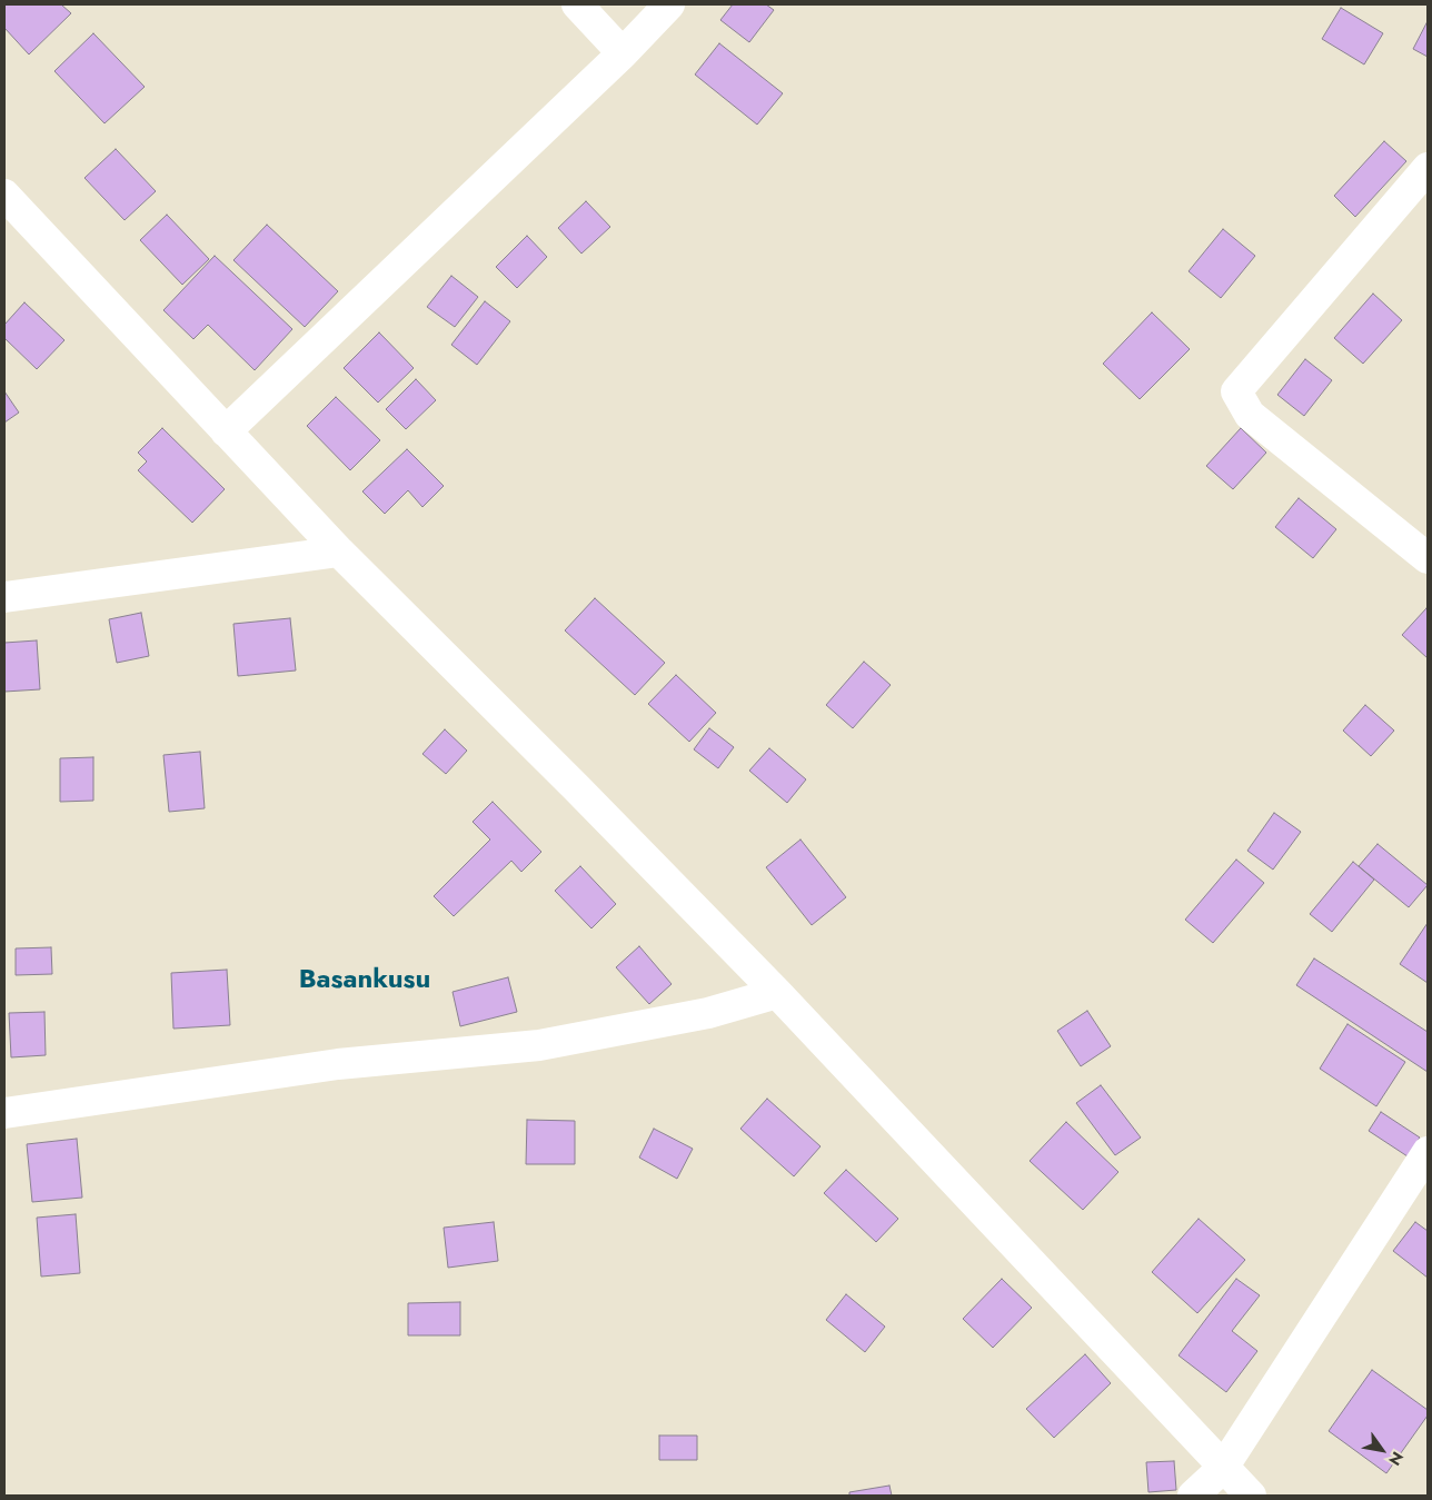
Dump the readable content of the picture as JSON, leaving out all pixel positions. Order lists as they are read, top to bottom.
{
  "districts": ["Basankusu"],
  "north": "bottom right"
}
